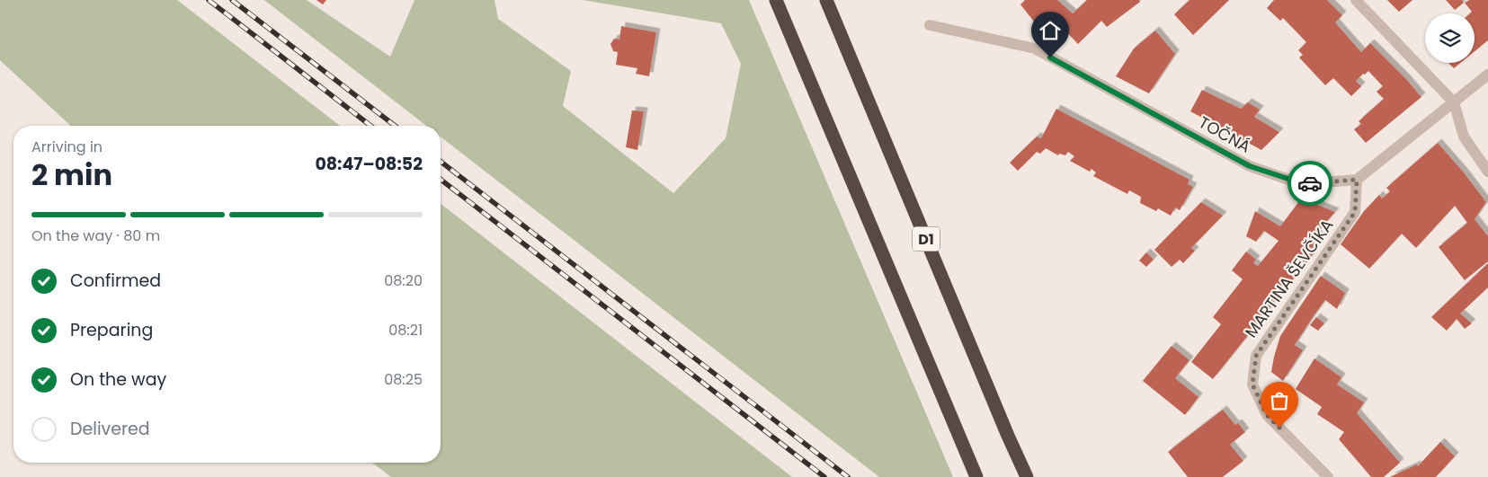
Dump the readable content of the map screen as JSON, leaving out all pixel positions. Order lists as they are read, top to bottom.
{
  "streets": {
    "highway": ["D1"],
    "street": ["TOČNÁ", "MARTINA ŠEVČÍKA"]
  },
  "crossings": [
    ["TOČNÁ", "MARTINA ŠEVČÍKA"]
  ],
  "page": {
    "heading": ["2 min", "Arriving in", "08:47–08:52"],
    "bar": "On the way · 80 m",
    "list": [
      ["Confirmed", "08:20"],
      ["Preparing", "08:21"],
      ["On the way", "08:25"],
      "Delivered"
    ]
  }
}
